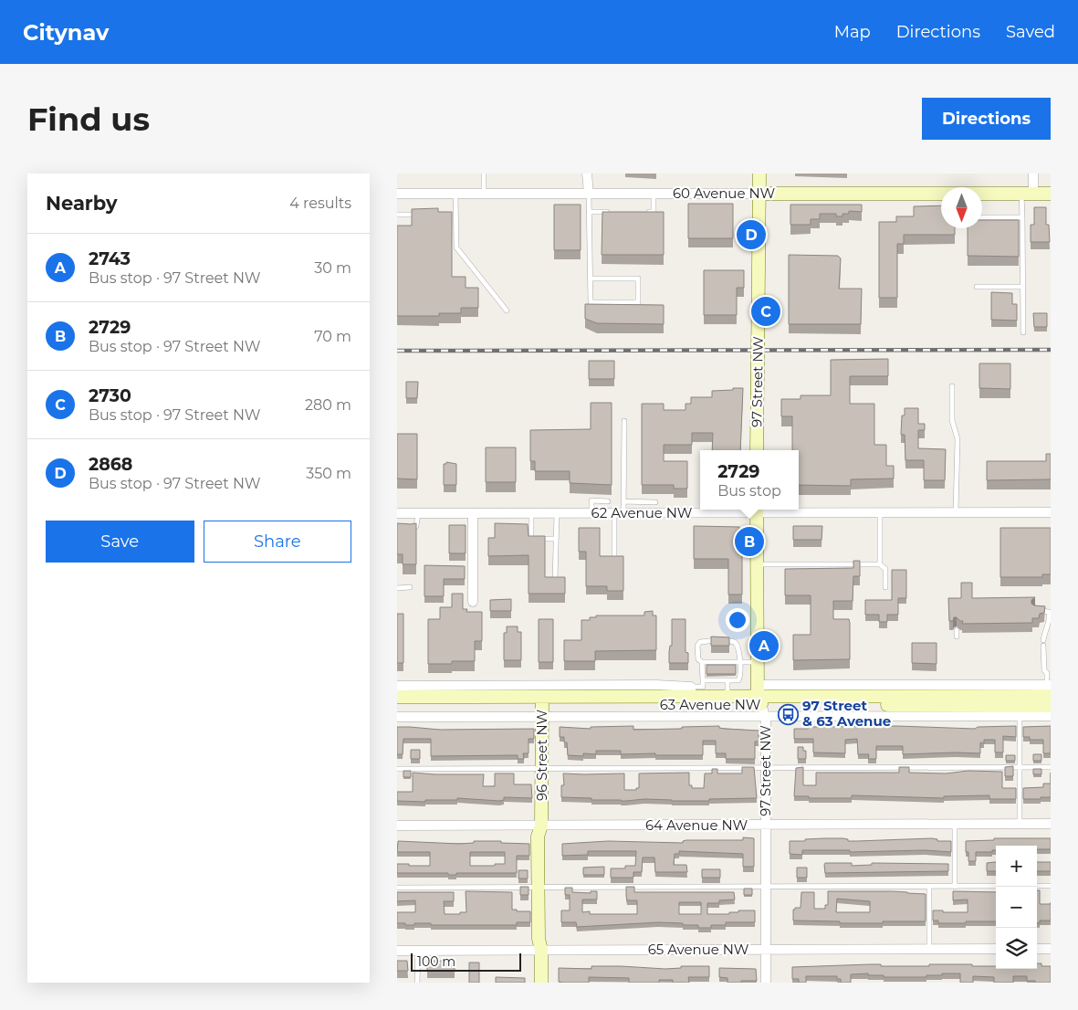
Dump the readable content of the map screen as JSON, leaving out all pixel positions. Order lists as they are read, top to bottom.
{
  "streets": {
    "main road": [
      "60 Avenue NW",
      "97 Street NW",
      "63 Avenue NW",
      "96 Street NW"
    ],
    "street": ["62 Avenue NW", "64 Avenue NW", "65 Avenue NW"]
  },
  "crossings": [
    ["60 Avenue NW", "97 Street NW"],
    ["97 Street NW", "62 Avenue NW"],
    ["97 Street NW", "63 Avenue NW"],
    ["97 Street NW", "64 Avenue NW"],
    ["97 Street NW", "65 Avenue NW"],
    ["63 Avenue NW", "96 Street NW"],
    ["96 Street NW", "64 Avenue NW"],
    ["96 Street NW", "65 Avenue NW"]
  ],
  "places": {
    "bus stop": ["97 Street & 63 Avenue"]
  },
  "scale_bar": "100 m",
  "north": "bottom",
  "page": {
    "header": "Citynav",
    "nav": ["Map", "Directions", "Saved"],
    "buttons": [
      "Directions",
      ["Save", "Share"]
    ],
    "title": "Find us",
    "heading": ["Nearby", "4 results"],
    "pins": [
      "D",
      "C",
      "B",
      "A"
    ],
    "list": [
      {
        "mark": "A",
        "name": "2743",
        "note": "Bus stop · 97 Street NW",
        "value": "30 m"
      },
      {
        "mark": "B",
        "name": "2729",
        "note": "Bus stop · 97 Street NW",
        "value": "70 m"
      },
      {
        "mark": "C",
        "name": "2730",
        "note": "Bus stop · 97 Street NW",
        "value": "280 m"
      },
      {
        "mark": "D",
        "name": "2868",
        "note": "Bus stop · 97 Street NW",
        "value": "350 m"
      }
    ],
    "popup": ["2729", "Bus stop"],
    "map_buttons": ["+", "−"],
    "scale": "100 m"
  }
}
